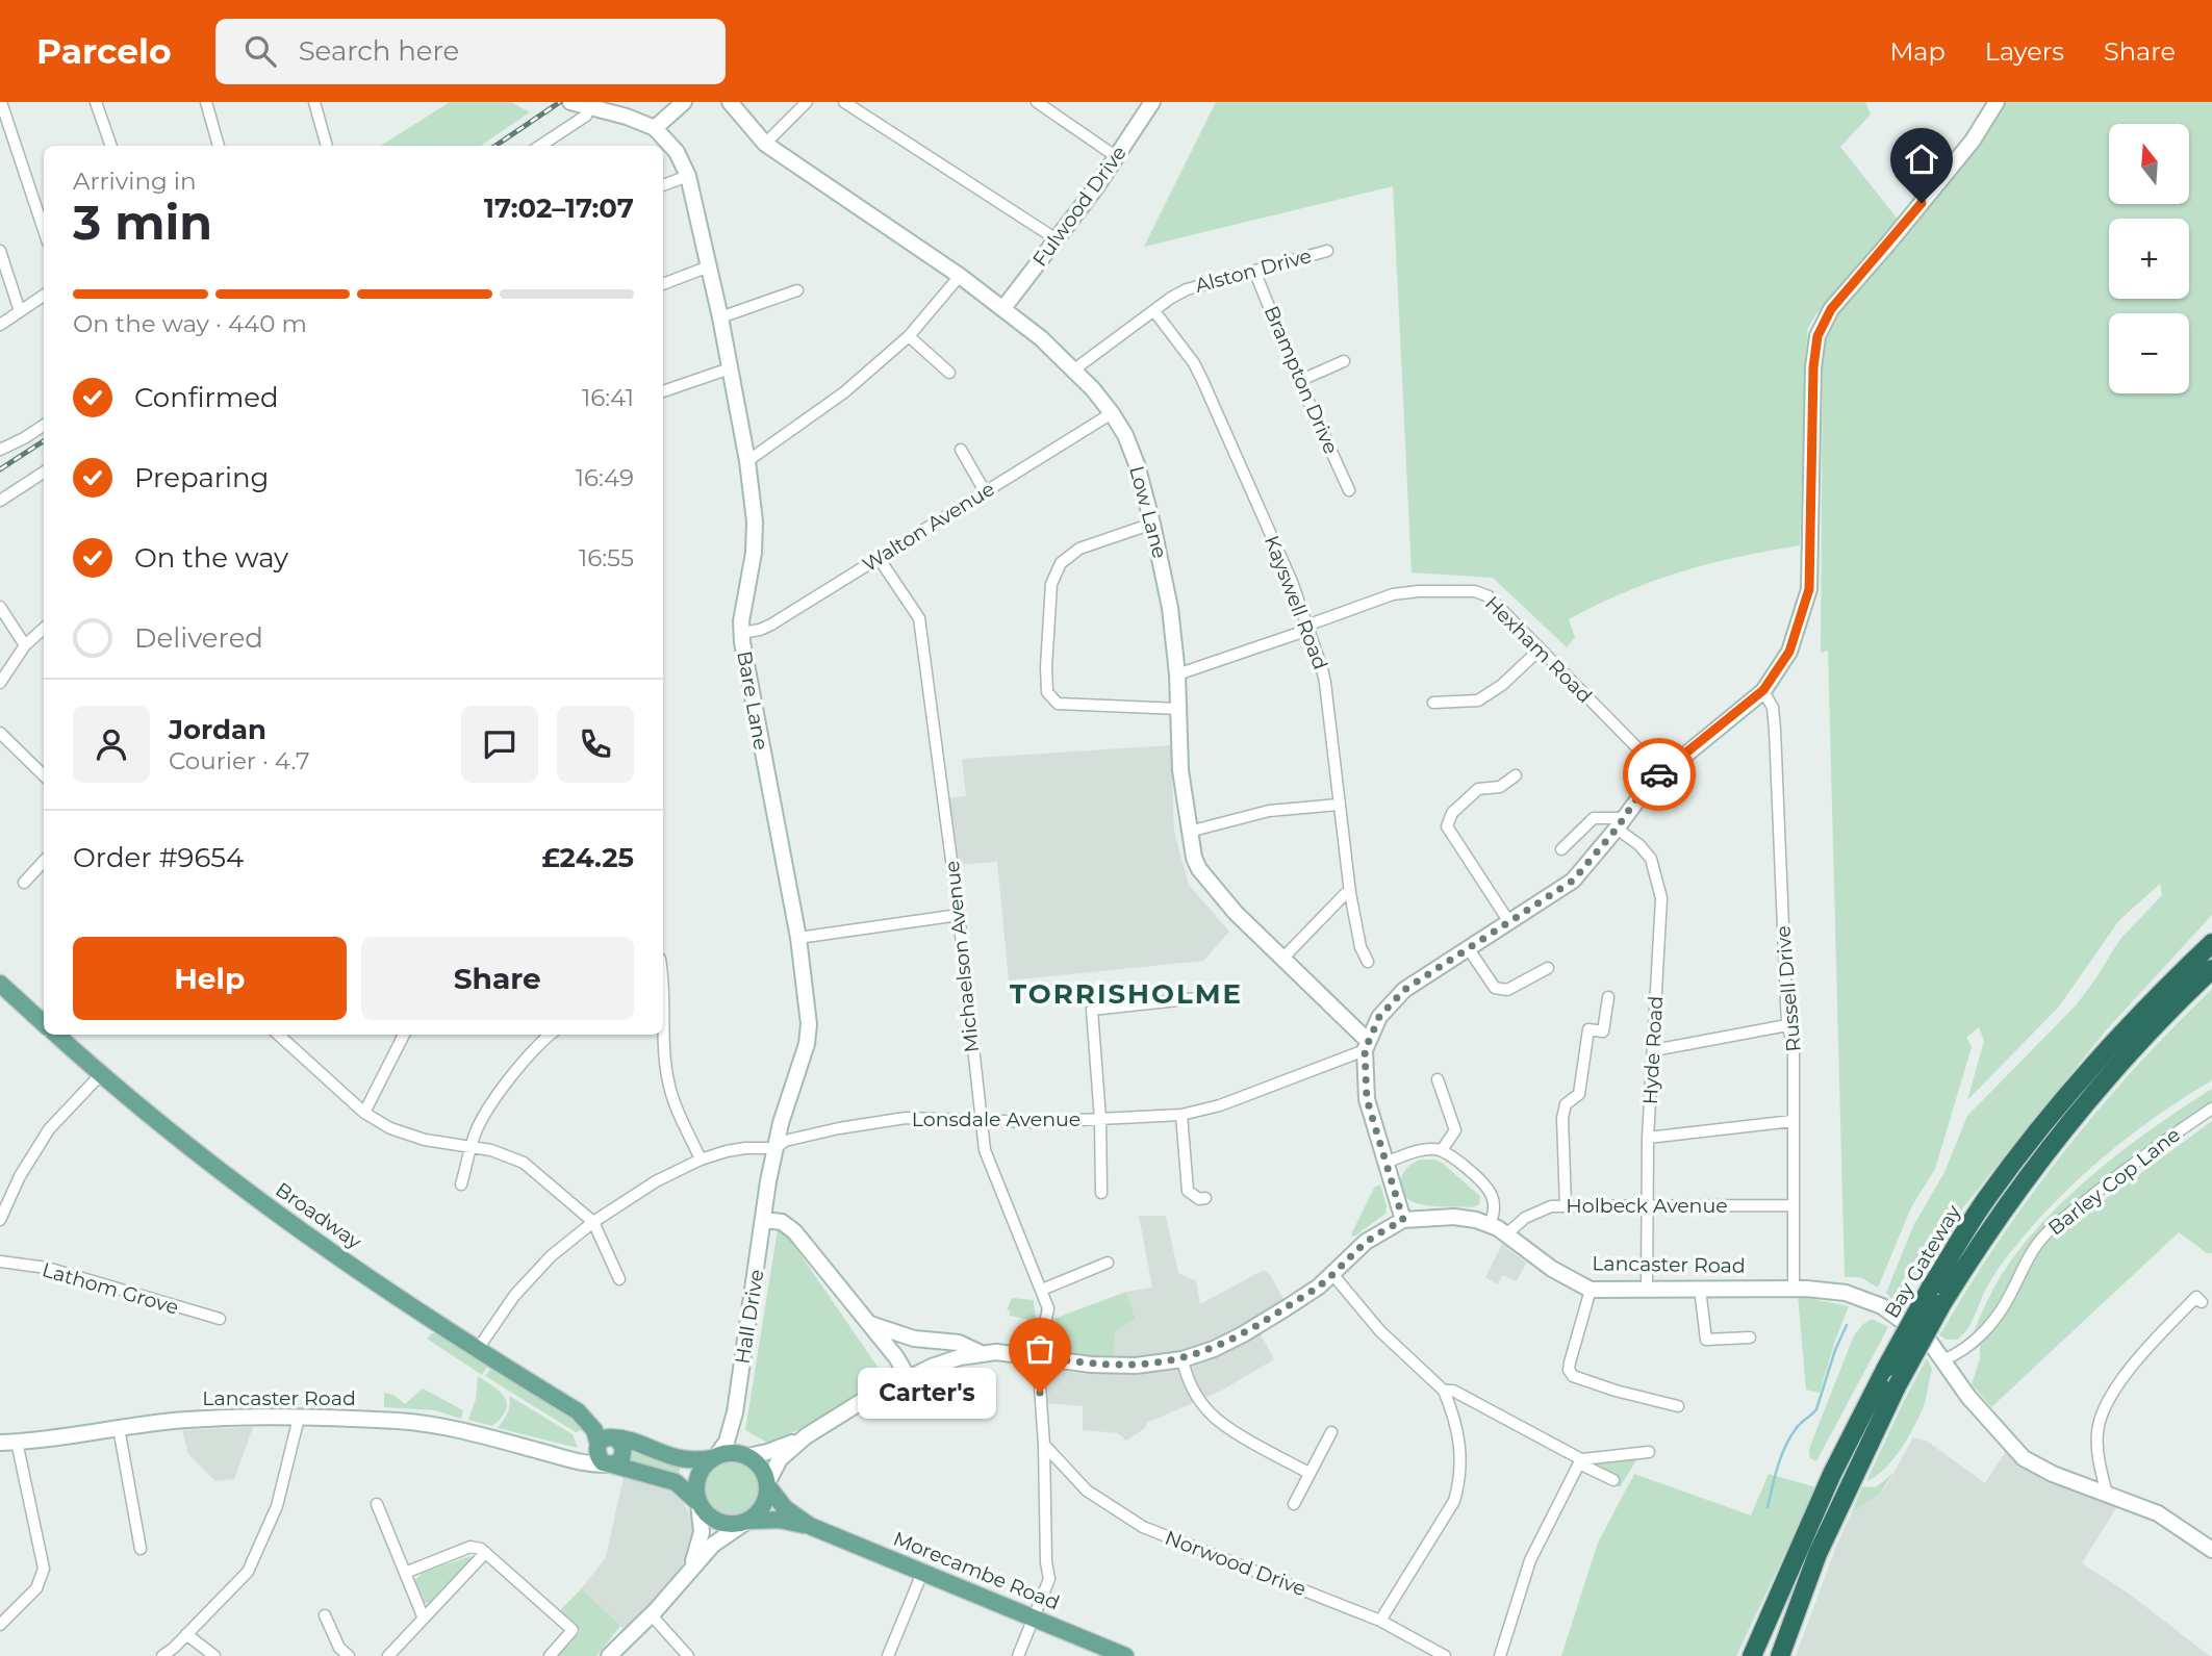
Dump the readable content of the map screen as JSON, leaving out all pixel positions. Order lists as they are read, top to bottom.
{
  "streets": {
    "highway": ["Bay Gateway"],
    "main road": [
      "Fulwood Drive",
      "Low Lane",
      "Bare Lane",
      "Broadway",
      "Lancaster Road",
      "Hall Drive",
      "Morecambe Road"
    ],
    "street": [
      "Alston Drive",
      "Brampton Drive",
      "Walton Avenue",
      "Kayswell Road",
      "Hexham Road",
      "Michaelson Avenue",
      "Russell Drive",
      "Hyde Road",
      "Lonsdale Avenue",
      "Barley Cop Lane",
      "Holbeck Avenue",
      "Lathom Grove",
      "Norwood Drive"
    ]
  },
  "crossings": [
    ["Fulwood Drive", "Low Lane"],
    ["Alston Drive", "Brampton Drive"],
    ["Alston Drive", "Low Lane"],
    ["Alston Drive", "Kayswell Road"],
    ["Low Lane", "Walton Avenue"],
    ["Low Lane", "Hexham Road"],
    ["Low Lane", "Lonsdale Avenue"],
    ["Walton Avenue", "Bare Lane"],
    ["Walton Avenue", "Michaelson Avenue"],
    ["Kayswell Road", "Hexham Road"],
    ["Bare Lane", "Lonsdale Avenue"],
    ["Bare Lane", "Hall Drive"],
    ["Michaelson Avenue", "Lonsdale Avenue"],
    ["Michaelson Avenue", "Lancaster Road"],
    ["Michaelson Avenue", "Norwood Drive"],
    ["Michaelson Avenue", "Morecambe Road"],
    ["Russell Drive", "Holbeck Avenue"],
    ["Russell Drive", "Lancaster Road"],
    ["Hyde Road", "Holbeck Avenue"],
    ["Hyde Road", "Lancaster Road"],
    ["Lonsdale Avenue", "Broadway"],
    ["Barley Cop Lane", "Lancaster Road"],
    ["Holbeck Avenue", "Lancaster Road"],
    ["Broadway", "Lancaster Road"],
    ["Lancaster Road", "Hall Drive"],
    ["Lancaster Road", "Morecambe Road"],
    ["Hall Drive", "Morecambe Road"]
  ],
  "districts": ["TORRISHOLME"],
  "places": ["Carter's"],
  "north": "top",
  "page": {
    "header": "Parcelo",
    "search": "Search here",
    "nav": ["Map", "Layers", "Share"],
    "map_buttons": ["+", "−"],
    "heading": ["3 min", "Arriving in", "17:02–17:07"],
    "panel": [
      "Jordan",
      "Courier · 4.7",
      "Order #9654",
      "£24.25"
    ],
    "bar": "On the way · 440 m",
    "list": [
      ["Confirmed", "16:41"],
      ["Preparing", "16:49"],
      ["On the way", "16:55"],
      "Delivered"
    ],
    "buttons": ["Help", "Share"],
    "bubble": "Carter's"
  }
}
